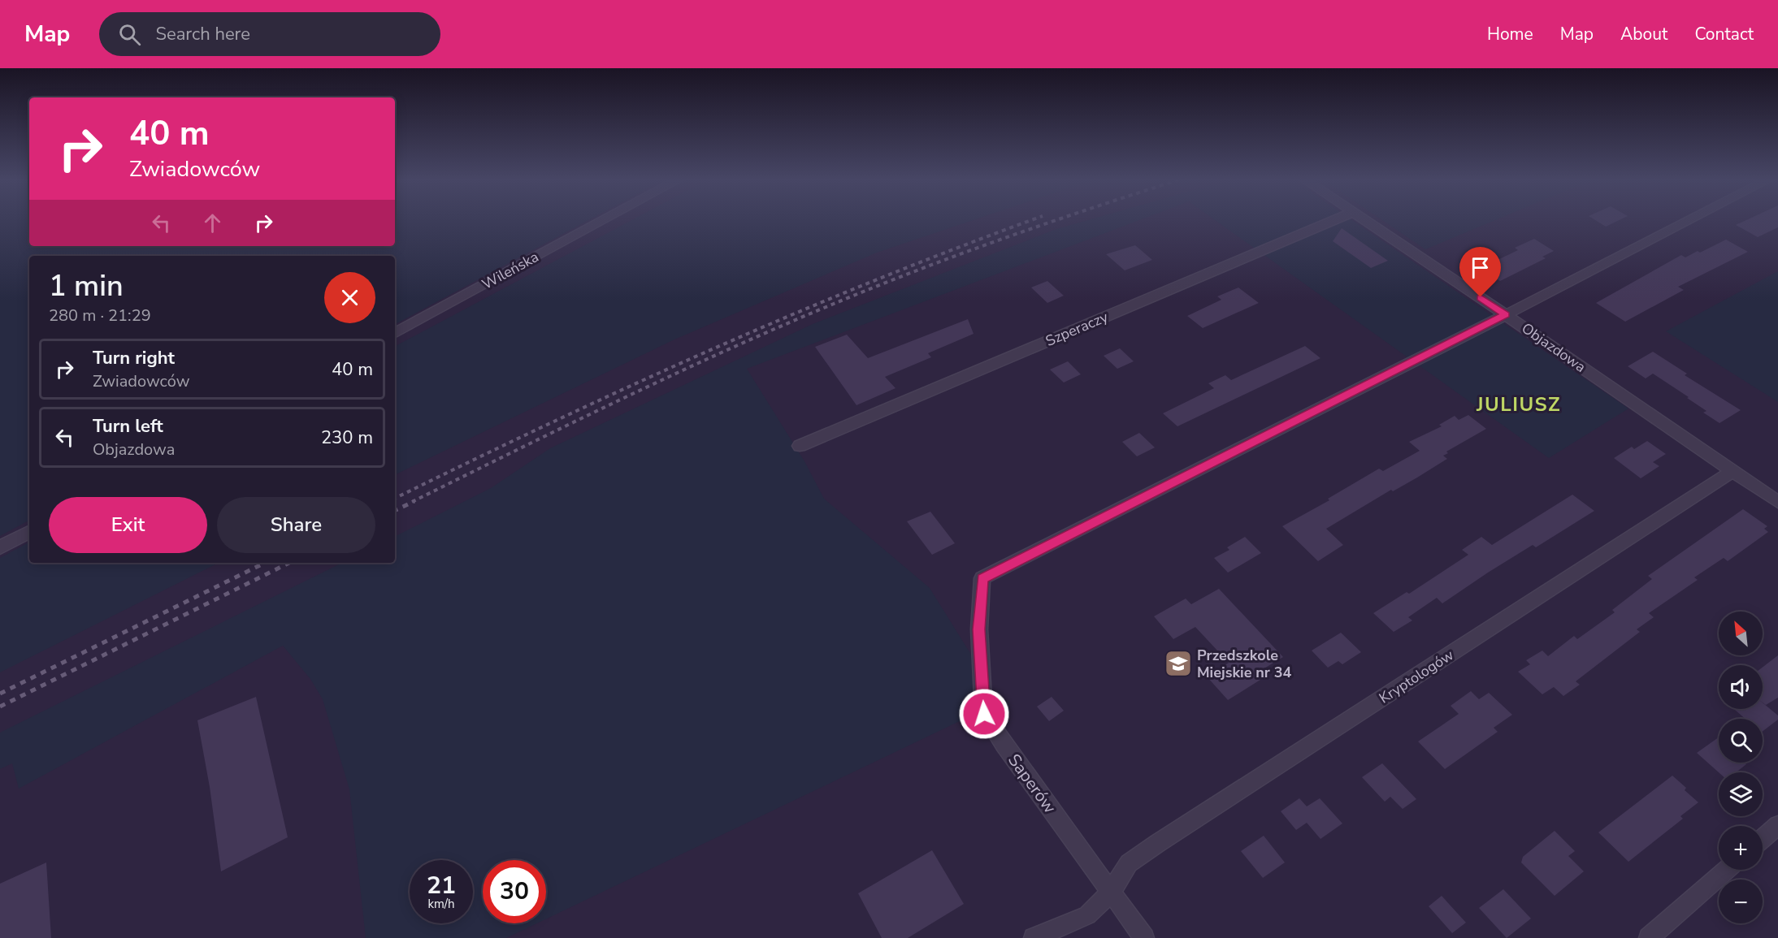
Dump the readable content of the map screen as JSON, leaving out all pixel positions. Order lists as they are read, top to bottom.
{
  "streets": {
    "street": [
      "Wileńska",
      "Szperaczy",
      "Objazdowa",
      "Kryptologów",
      "Saperów"
    ]
  },
  "crossings": [
    ["Objazdowa", "Kryptologów"],
    ["Objazdowa", "Saperów"],
    ["Kryptologów", "Saperów"]
  ],
  "districts": ["JULIUSZ"],
  "places": {
    "school or university": ["Przedszkole Miejskie nr 34"]
  },
  "north": "top left",
  "page": {
    "header": "Map",
    "search": "Search here",
    "nav": [
      "Home",
      "Map",
      "About",
      "Contact"
    ],
    "turn": ["40 m", "Zwiadowców"],
    "heading": ["1 min", "280 m · 21:29"],
    "list": [
      {
        "name": "Turn right",
        "note": "Zwiadowców",
        "value": "40 m"
      },
      {
        "name": "Turn left",
        "note": "Objazdowa",
        "value": "230 m"
      }
    ],
    "buttons": ["Exit", "Share"],
    "map_buttons": ["+", "−"],
    "speed": "21 km/h",
    "limit": "30"
  }
}
